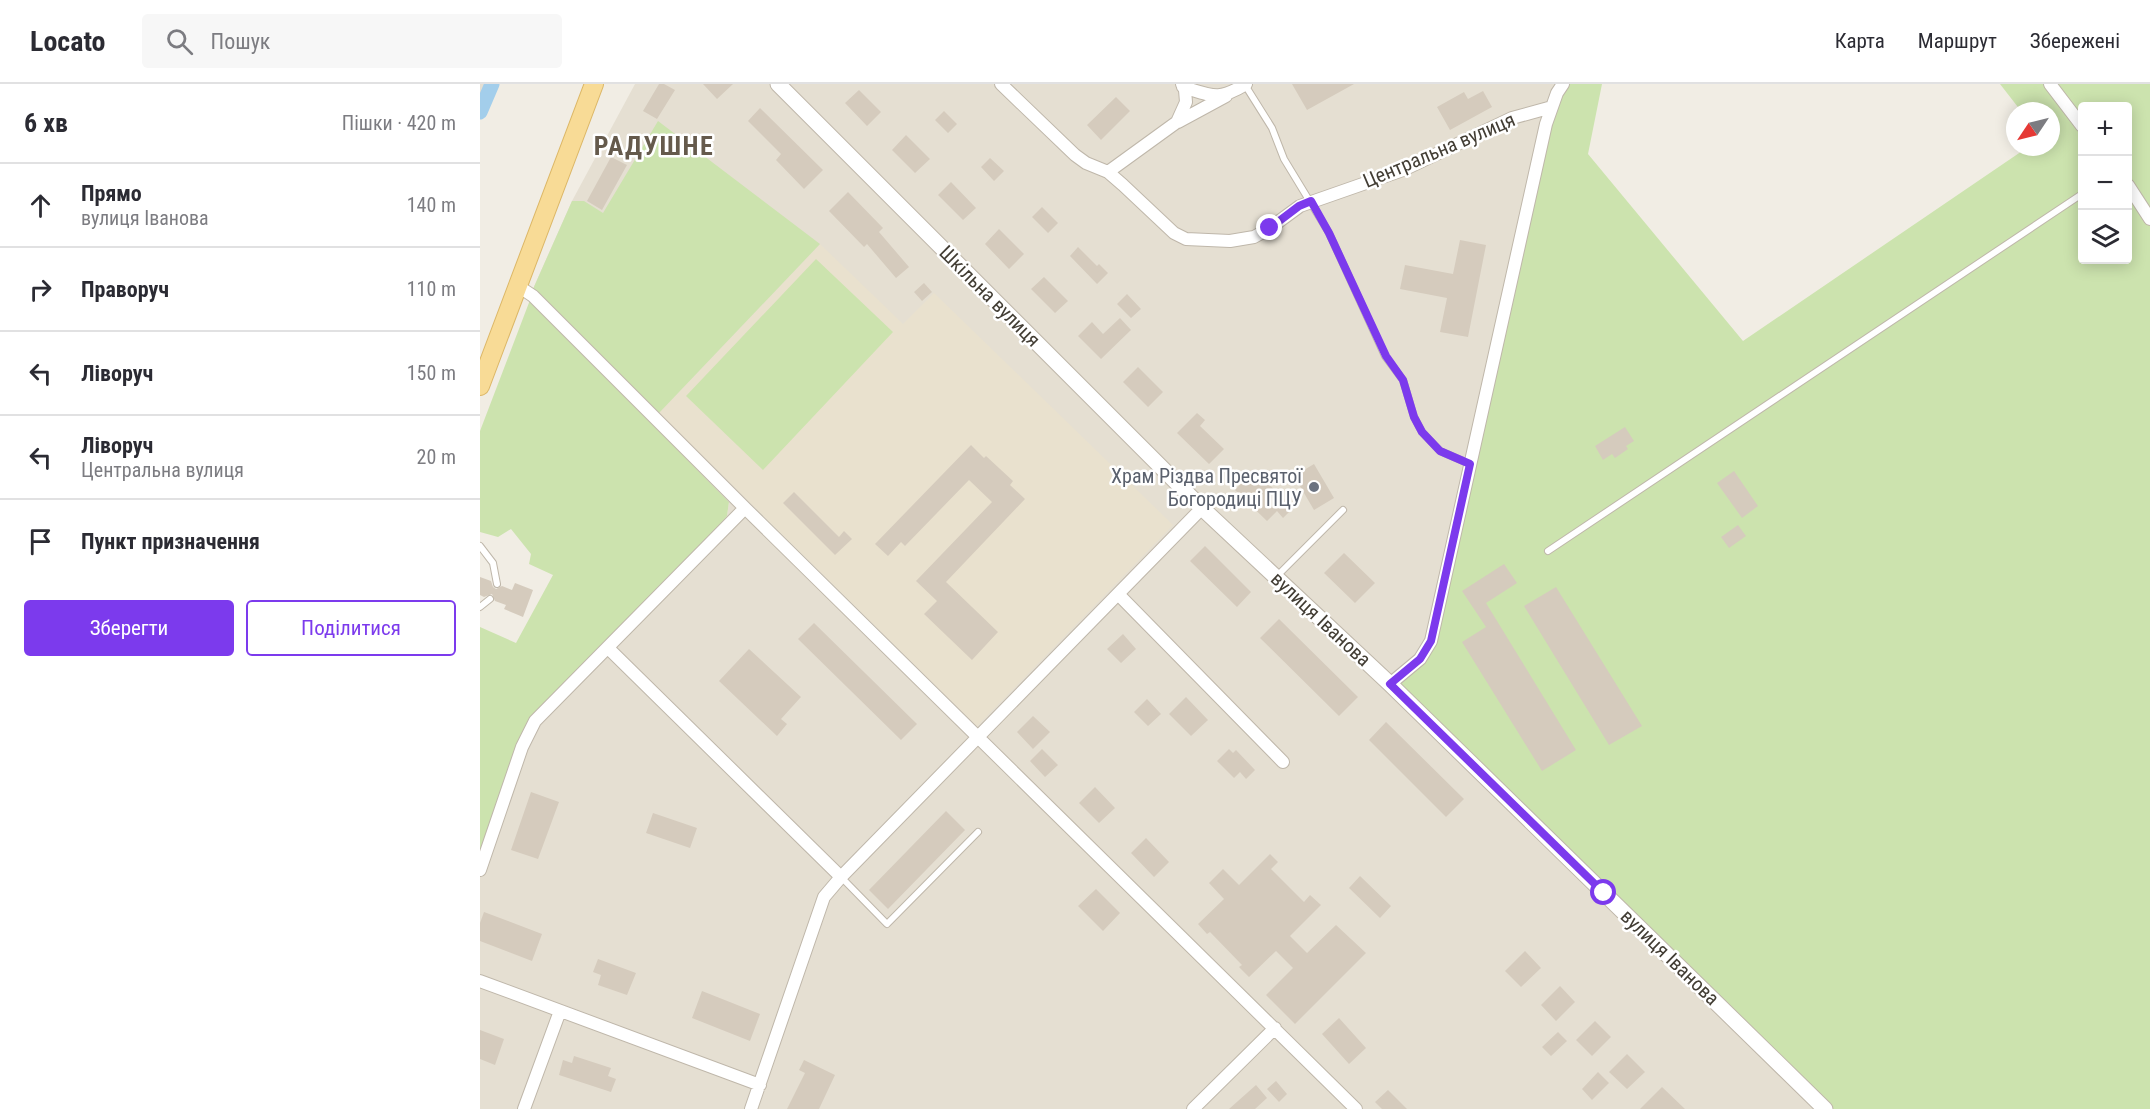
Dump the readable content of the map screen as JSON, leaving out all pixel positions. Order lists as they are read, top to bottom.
{
  "streets": {
    "street": ["Центральна вулиця", "Шкільна вулиця", "вулиця Іванова"]
  },
  "crossings": [
    ["Шкільна вулиця", "вулиця Іванова"]
  ],
  "districts": ["РАДУШНЕ"],
  "places": ["Храм Різдва Пресвятої Богородиці ПЦУ"],
  "north": "bottom left",
  "page": {
    "header": "Locato",
    "search": "Пошук",
    "nav": ["Карта", "Маршрут", "Збережені"],
    "heading": ["6 хв", "Пішки · 420 m"],
    "map_buttons": ["+", "−"],
    "list": [
      ["Прямо", "вулиця Іванова", "140 m"],
      ["Праворуч", "110 m"],
      ["Ліворуч", "150 m"],
      ["Ліворуч", "Центральна вулиця", "20 m"],
      "Пункт призначення"
    ],
    "buttons": ["Зберегти", "Поділитися"]
  }
}
